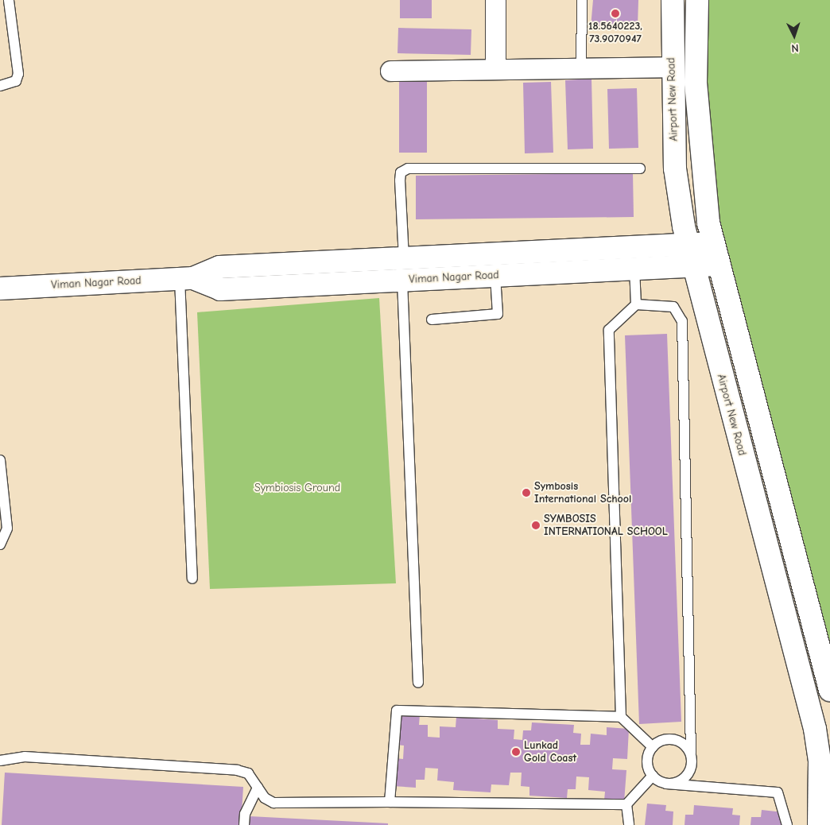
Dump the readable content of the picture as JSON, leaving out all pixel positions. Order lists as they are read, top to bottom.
{
  "streets": {
    "main road": ["Airport New Road", "Viman Nagar Road"]
  },
  "crossings": [
    ["Airport New Road", "Viman Nagar Road"]
  ],
  "parks": ["Symbiosis Ground"],
  "places": [
    "18.5640223, 73.9070947",
    "Symbosis International School",
    "SYMBOSIS INTERNATIONAL SCHOOL",
    "Lunkad Gold Coast"
  ],
  "north": "bottom"
}
